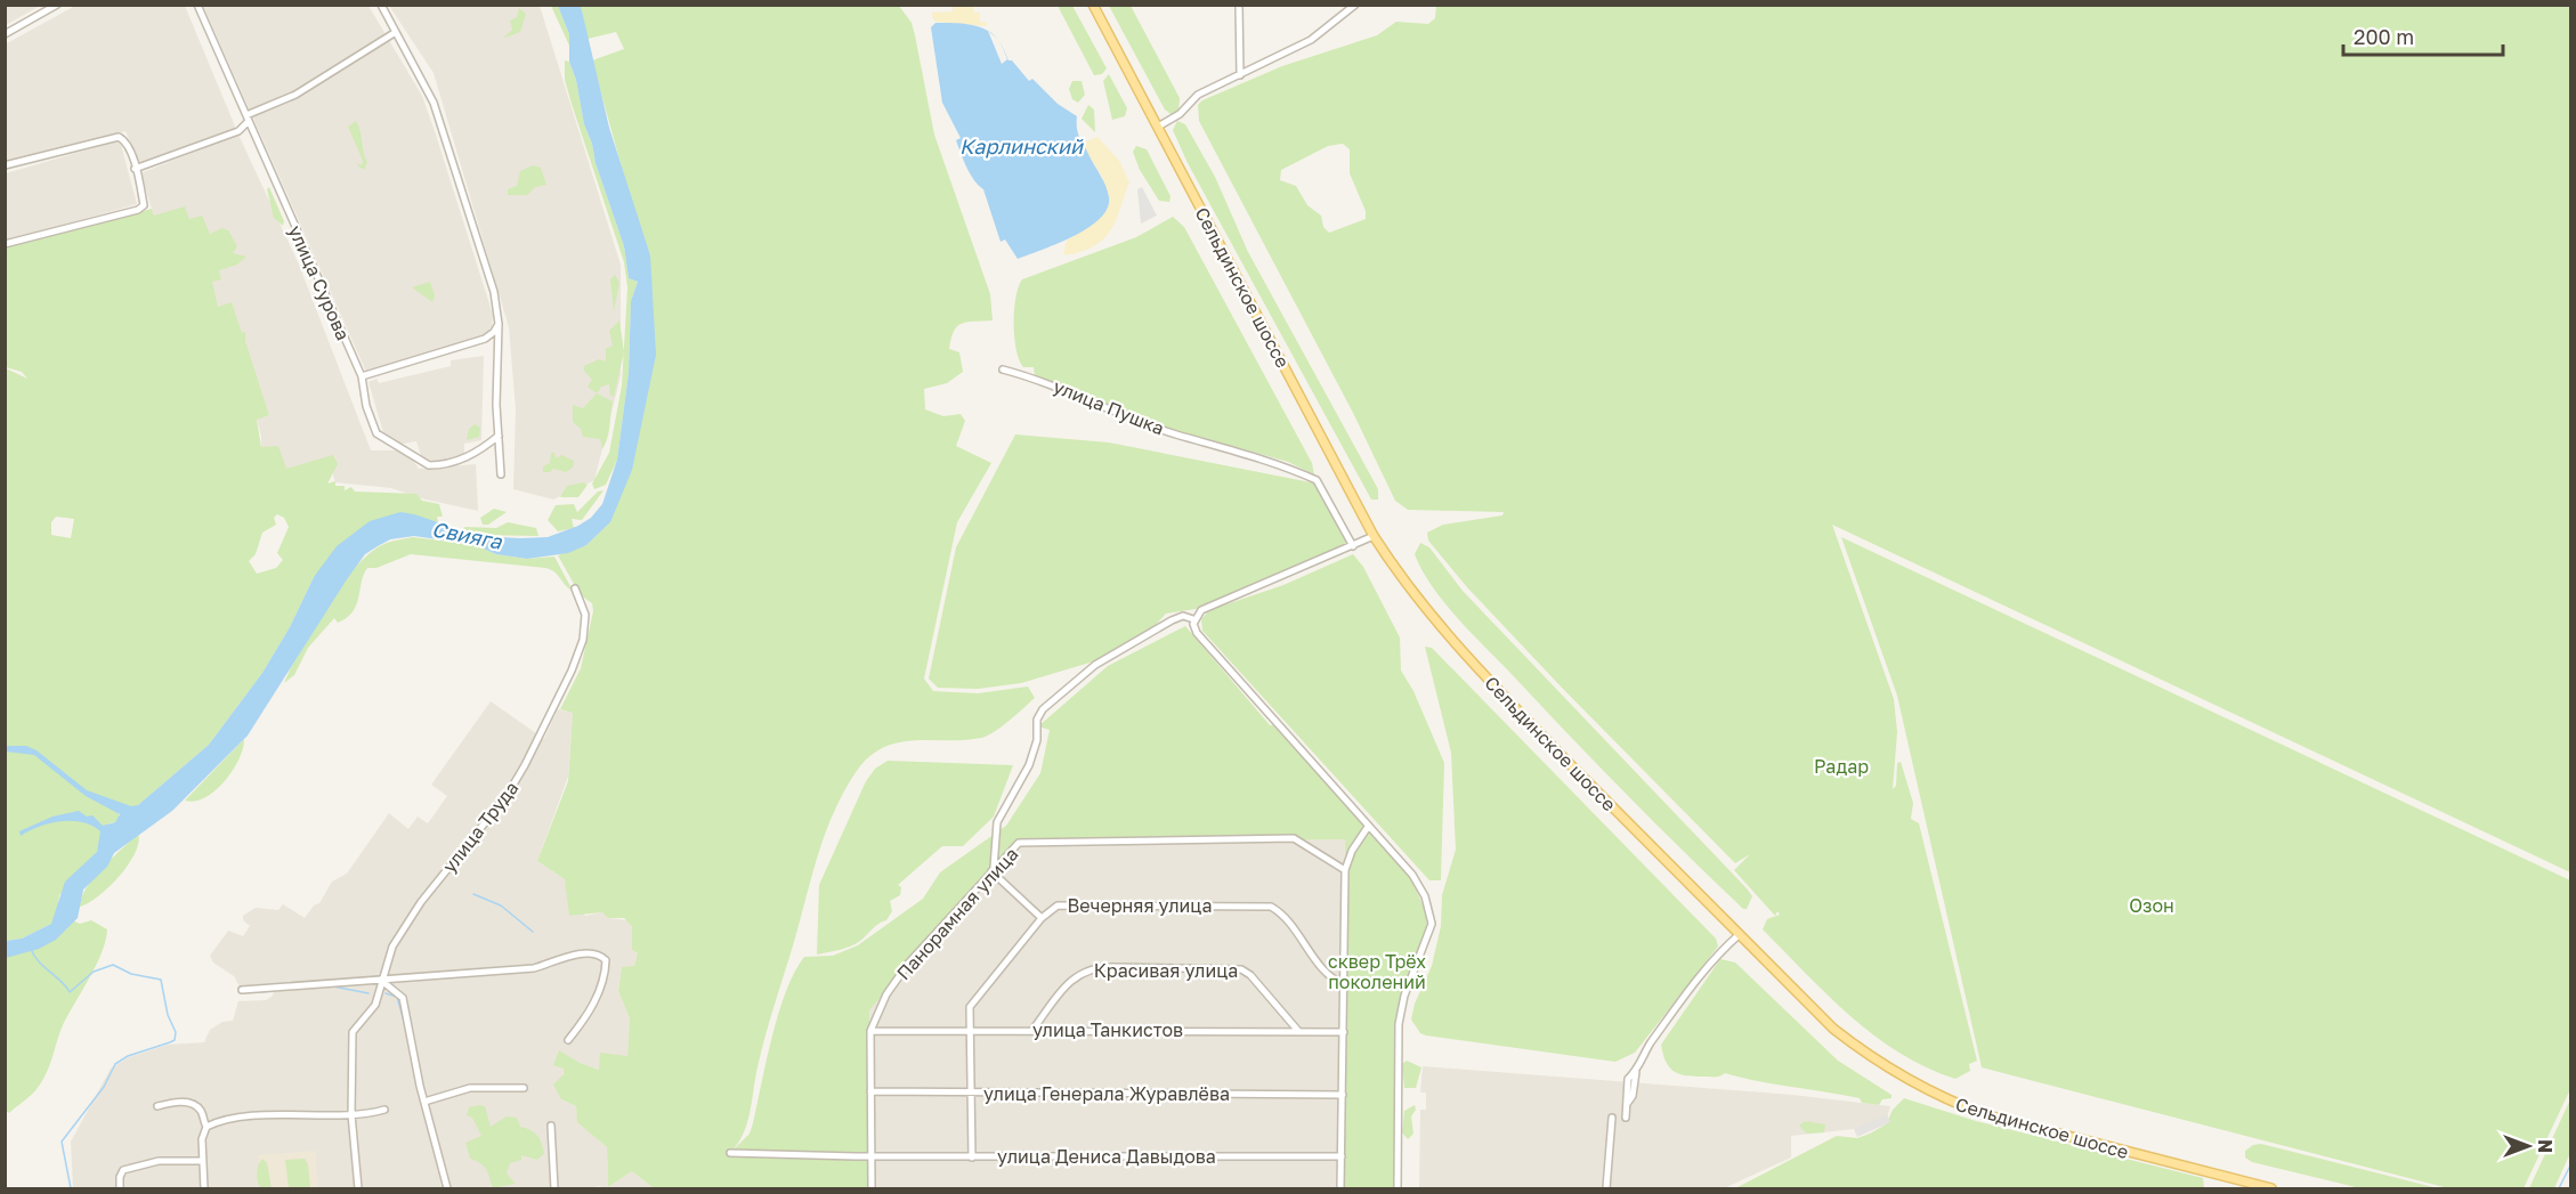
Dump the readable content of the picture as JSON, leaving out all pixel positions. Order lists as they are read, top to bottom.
{
  "streets": {
    "main road": ["Сельдинское шоссе"],
    "street": [
      "улица Сурова",
      "улица Пушка",
      "улица Труда",
      "Вечерняя улица",
      "Панорамная улица",
      "Красивая улица",
      "улица Танкистов",
      "улица Генерала Журавлёва",
      "улица Дениса Давыдова"
    ]
  },
  "crossings": [
    ["Вечерняя улица", "улица Танкистов"],
    ["Вечерняя улица", "улица Генерала Журавлёва"],
    ["Вечерняя улица", "улица Дениса Давыдова"],
    ["Панорамная улица", "улица Танкистов"],
    ["Панорамная улица", "улица Генерала Журавлёва"],
    ["Панорамная улица", "улица Дениса Давыдова"],
    ["Красивая улица", "улица Танкистов"]
  ],
  "water": ["Карлинский", "Свияга"],
  "parks": ["Радар", "Озон", "сквер Трёх поколений"],
  "scale_bar": "200 m",
  "north": "right"
}
